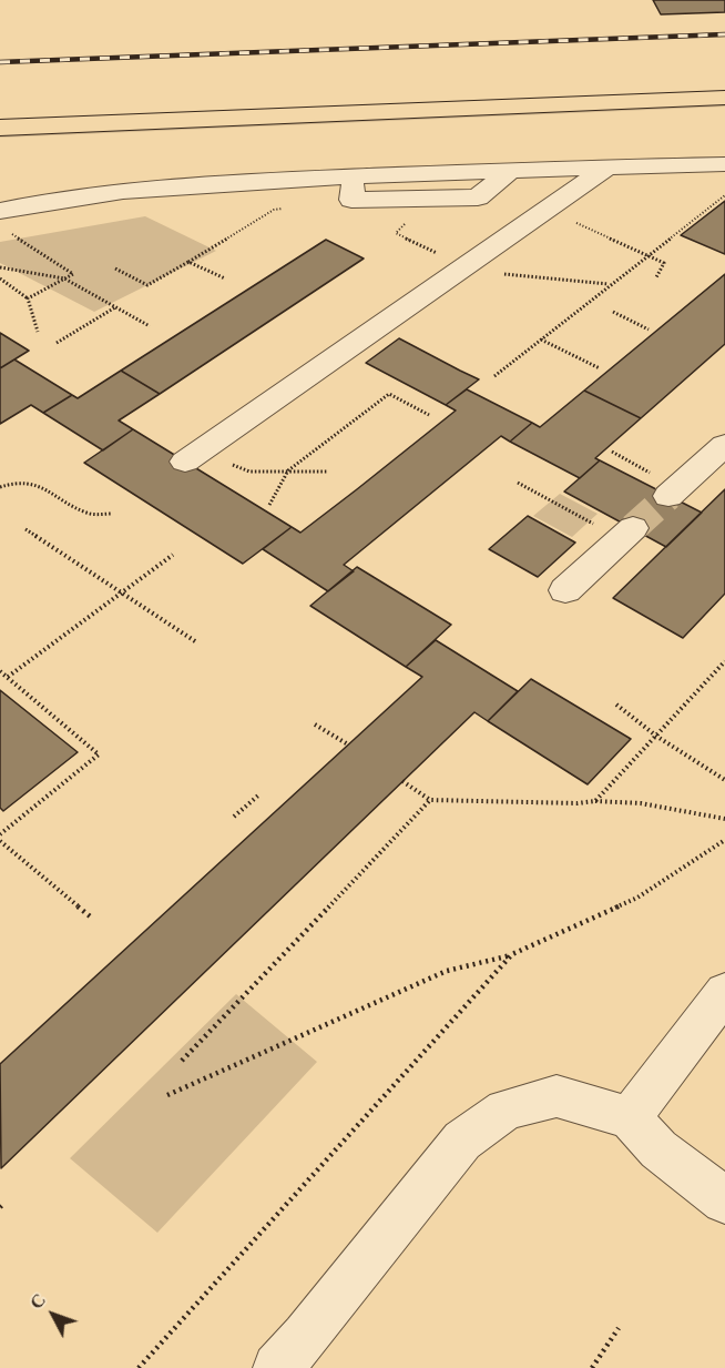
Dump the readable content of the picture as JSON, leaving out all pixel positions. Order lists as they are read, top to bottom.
{
  "north": "top left"
}
